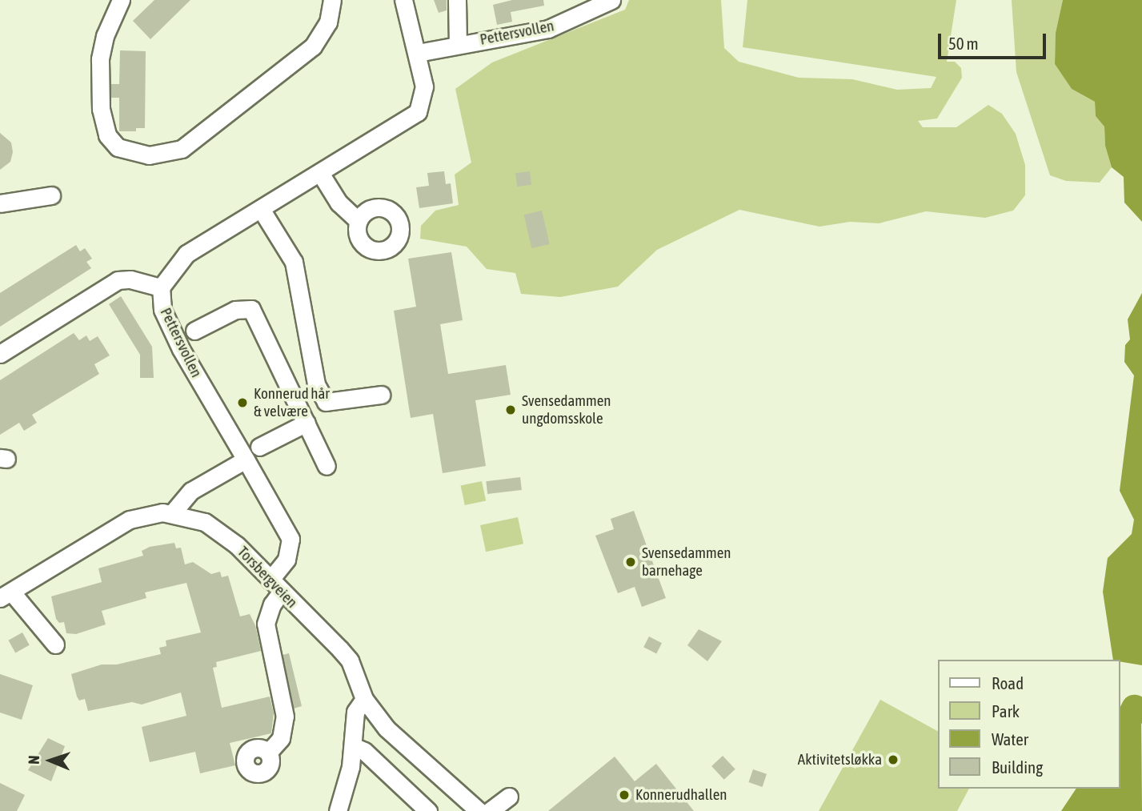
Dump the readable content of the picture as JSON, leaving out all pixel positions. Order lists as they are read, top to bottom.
{
  "streets": {
    "street": ["Pettersvollen", "Torsbergveien"]
  },
  "crossings": [
    ["Pettersvollen", "Torsbergveien"]
  ],
  "places": [
    "Konnerud hår & velvære",
    "Svensedammen ungdomsskole",
    "Svensedammen barnehage",
    "Aktivitetsløkka",
    "Konnerudhallen"
  ],
  "legend": [
    "Road",
    "Park",
    "Water",
    "Building"
  ],
  "scale_bar": "50 m",
  "north": "left"
}
